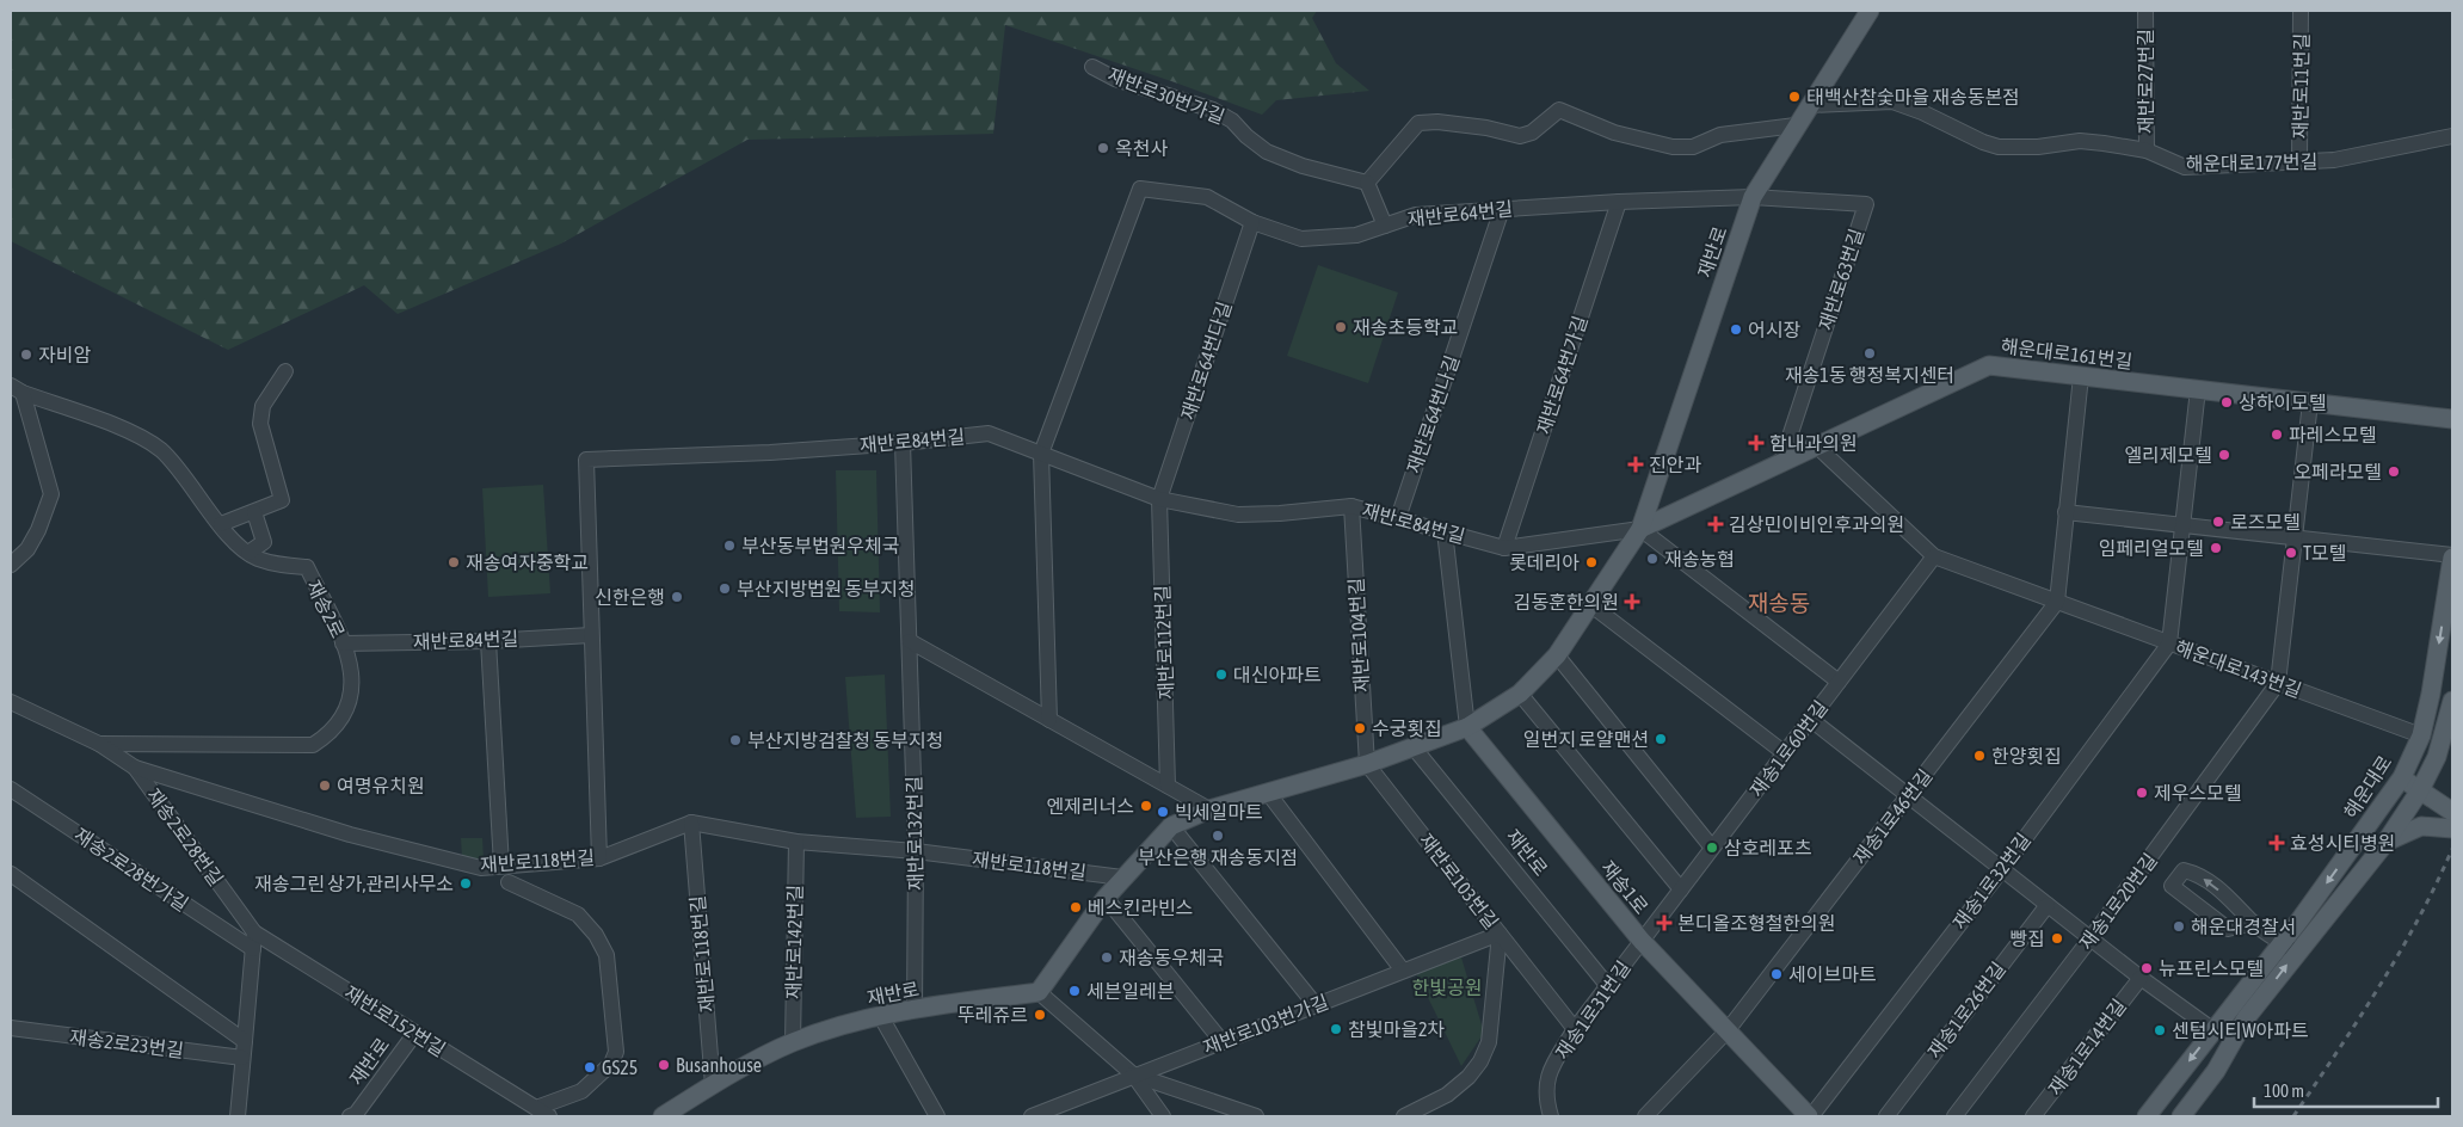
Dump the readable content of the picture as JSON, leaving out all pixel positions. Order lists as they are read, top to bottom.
{
  "streets": {
    "main road": [
      "재반로",
      "해운대로161번길",
      "해운대로",
      "재송1로"
    ],
    "street": [
      "재반로27번길",
      "재반로11번길",
      "재반로30번가길",
      "해운대로177번길",
      "재반로64번길",
      "재반로63번길",
      "재반로64번다길",
      "재반로64번가길",
      "재반로64번나길",
      "재반로84번길",
      "재송2로",
      "재반로104번길",
      "재반로112번길",
      "해운대로143번길",
      "재송1로60번길",
      "재송1로46번길",
      "재반로132번길",
      "재송2로28번길",
      "재반로118번길",
      "재송2로28번가길",
      "재반로103번길",
      "재송1로32번길",
      "재송1로20번길",
      "재반로142번길",
      "재반로 118번길",
      "재송1로31번길",
      "재송1로26번길",
      "재반로152번길",
      "재반로103번가길",
      "재송2로23번길",
      "재송1로14번길"
    ]
  },
  "crossings": [
    ["재반로27번길", "해운대로177번길"],
    ["재반로11번길", "해운대로177번길"],
    ["해운대로177번길", "재반로"],
    ["재반로64번길", "재반로"],
    ["재반로64번길", "재반로63번길"],
    ["재반로64번길", "재반로64번다길"],
    ["재반로64번길", "재반로64번가길"],
    ["재반로64번길", "재반로64번나길"],
    ["재반로64번길", "재반로84번길"],
    ["재반로", "재반로63번길"],
    ["재반로", "해운대로161번길"],
    ["재반로", "재반로84번길"],
    ["재반로", "재반로104번길"],
    ["재반로", "재반로132번길"],
    ["재반로", "재반로118번길"],
    ["재반로", "재반로103번길"],
    ["재반로", "재송1로"],
    ["재반로", "재반로142번길"],
    ["재반로", "재반로 118번길"],
    ["재반로", "재송1로31번길"],
    ["재반로", "재반로152번길"],
    ["재반로63번길", "해운대로161번길"],
    ["해운대로161번길", "재반로84번길"],
    ["해운대로161번길", "해운대로143번길"],
    ["재반로64번다길", "재반로84번길"],
    ["재반로64번다길", "재반로112번길"],
    ["재반로64번가길", "재반로84번길"],
    ["재반로64번나길", "재반로84번길"],
    ["재반로84번길", "재송2로"],
    ["재반로84번길", "재반로104번길"],
    ["재반로84번길", "재반로112번길"],
    ["재반로84번길", "재반로132번길"],
    ["재송2로", "재송2로28번길"],
    ["재반로104번길", "재반로103번길"],
    ["해운대로143번길", "재송1로60번길"],
    ["해운대로143번길", "해운대로"],
    ["해운대로143번길", "재송1로46번길"],
    ["해운대로143번길", "재송1로32번길"],
    ["해운대로143번길", "재송1로20번길"],
    ["재송1로60번길", "재송1로"],
    ["재송1로60번길", "재송1로31번길"],
    ["재송1로46번길", "재송1로"],
    ["재반로132번길", "재반로118번길"],
    ["재송2로28번길", "재반로118번길"],
    ["재송2로28번길", "재반로152번길"],
    ["재반로118번길", "재반로142번길"],
    ["재반로118번길", "재반로 118번길"],
    ["재반로103번길", "재반로103번가길"],
    ["재송1로32번길", "재송1로"],
    ["재송1로", "재송1로31번길"]
  ],
  "districts": ["재송동"],
  "parks": ["한빛공원"],
  "places": {
    "other": [
      "태백산참숯마을 재송동본점",
      "옥천사",
      "재송초등학교",
      "어시장",
      "재송1동 행정복지센터",
      "자비암",
      "상하이모텔",
      "파레스모텔",
      "엘리제모텔",
      "오페라모텔",
      "로즈모텔",
      "부산동부법원우체국",
      "임페리얼모텔",
      "T모텔",
      "재송농협",
      "재송여자중학교",
      "롯데리아",
      "부산지방법원 동부지청",
      "신한은행",
      "대신아파트",
      "수궁횟집",
      "일번지 로얄맨션",
      "부산지방검찰청 동부지청",
      "한양횟집",
      "여명유치원",
      "제우스모텔",
      "엔제리너스",
      "빅세일마트",
      "부산은행 재송동지점",
      "삼호레포츠",
      "재송그린 상가,관리사무소",
      "베스킨라빈스",
      "해운대경찰서",
      "빵집",
      "재송동우체국",
      "뉴프린스모텔",
      "세이브마트",
      "세븐일레븐",
      "뚜레쥬르",
      "참빛마을2차",
      "센텀시티W아파트",
      "Busanhouse",
      "GS25"
    ],
    "health": [
      "함내과의원",
      "진안과",
      "김상민이비인후과의원",
      "김동훈한의원",
      "효성시티병원",
      "본디올조형철한의원"
    ]
  },
  "scale_bar": "100 m"
}
